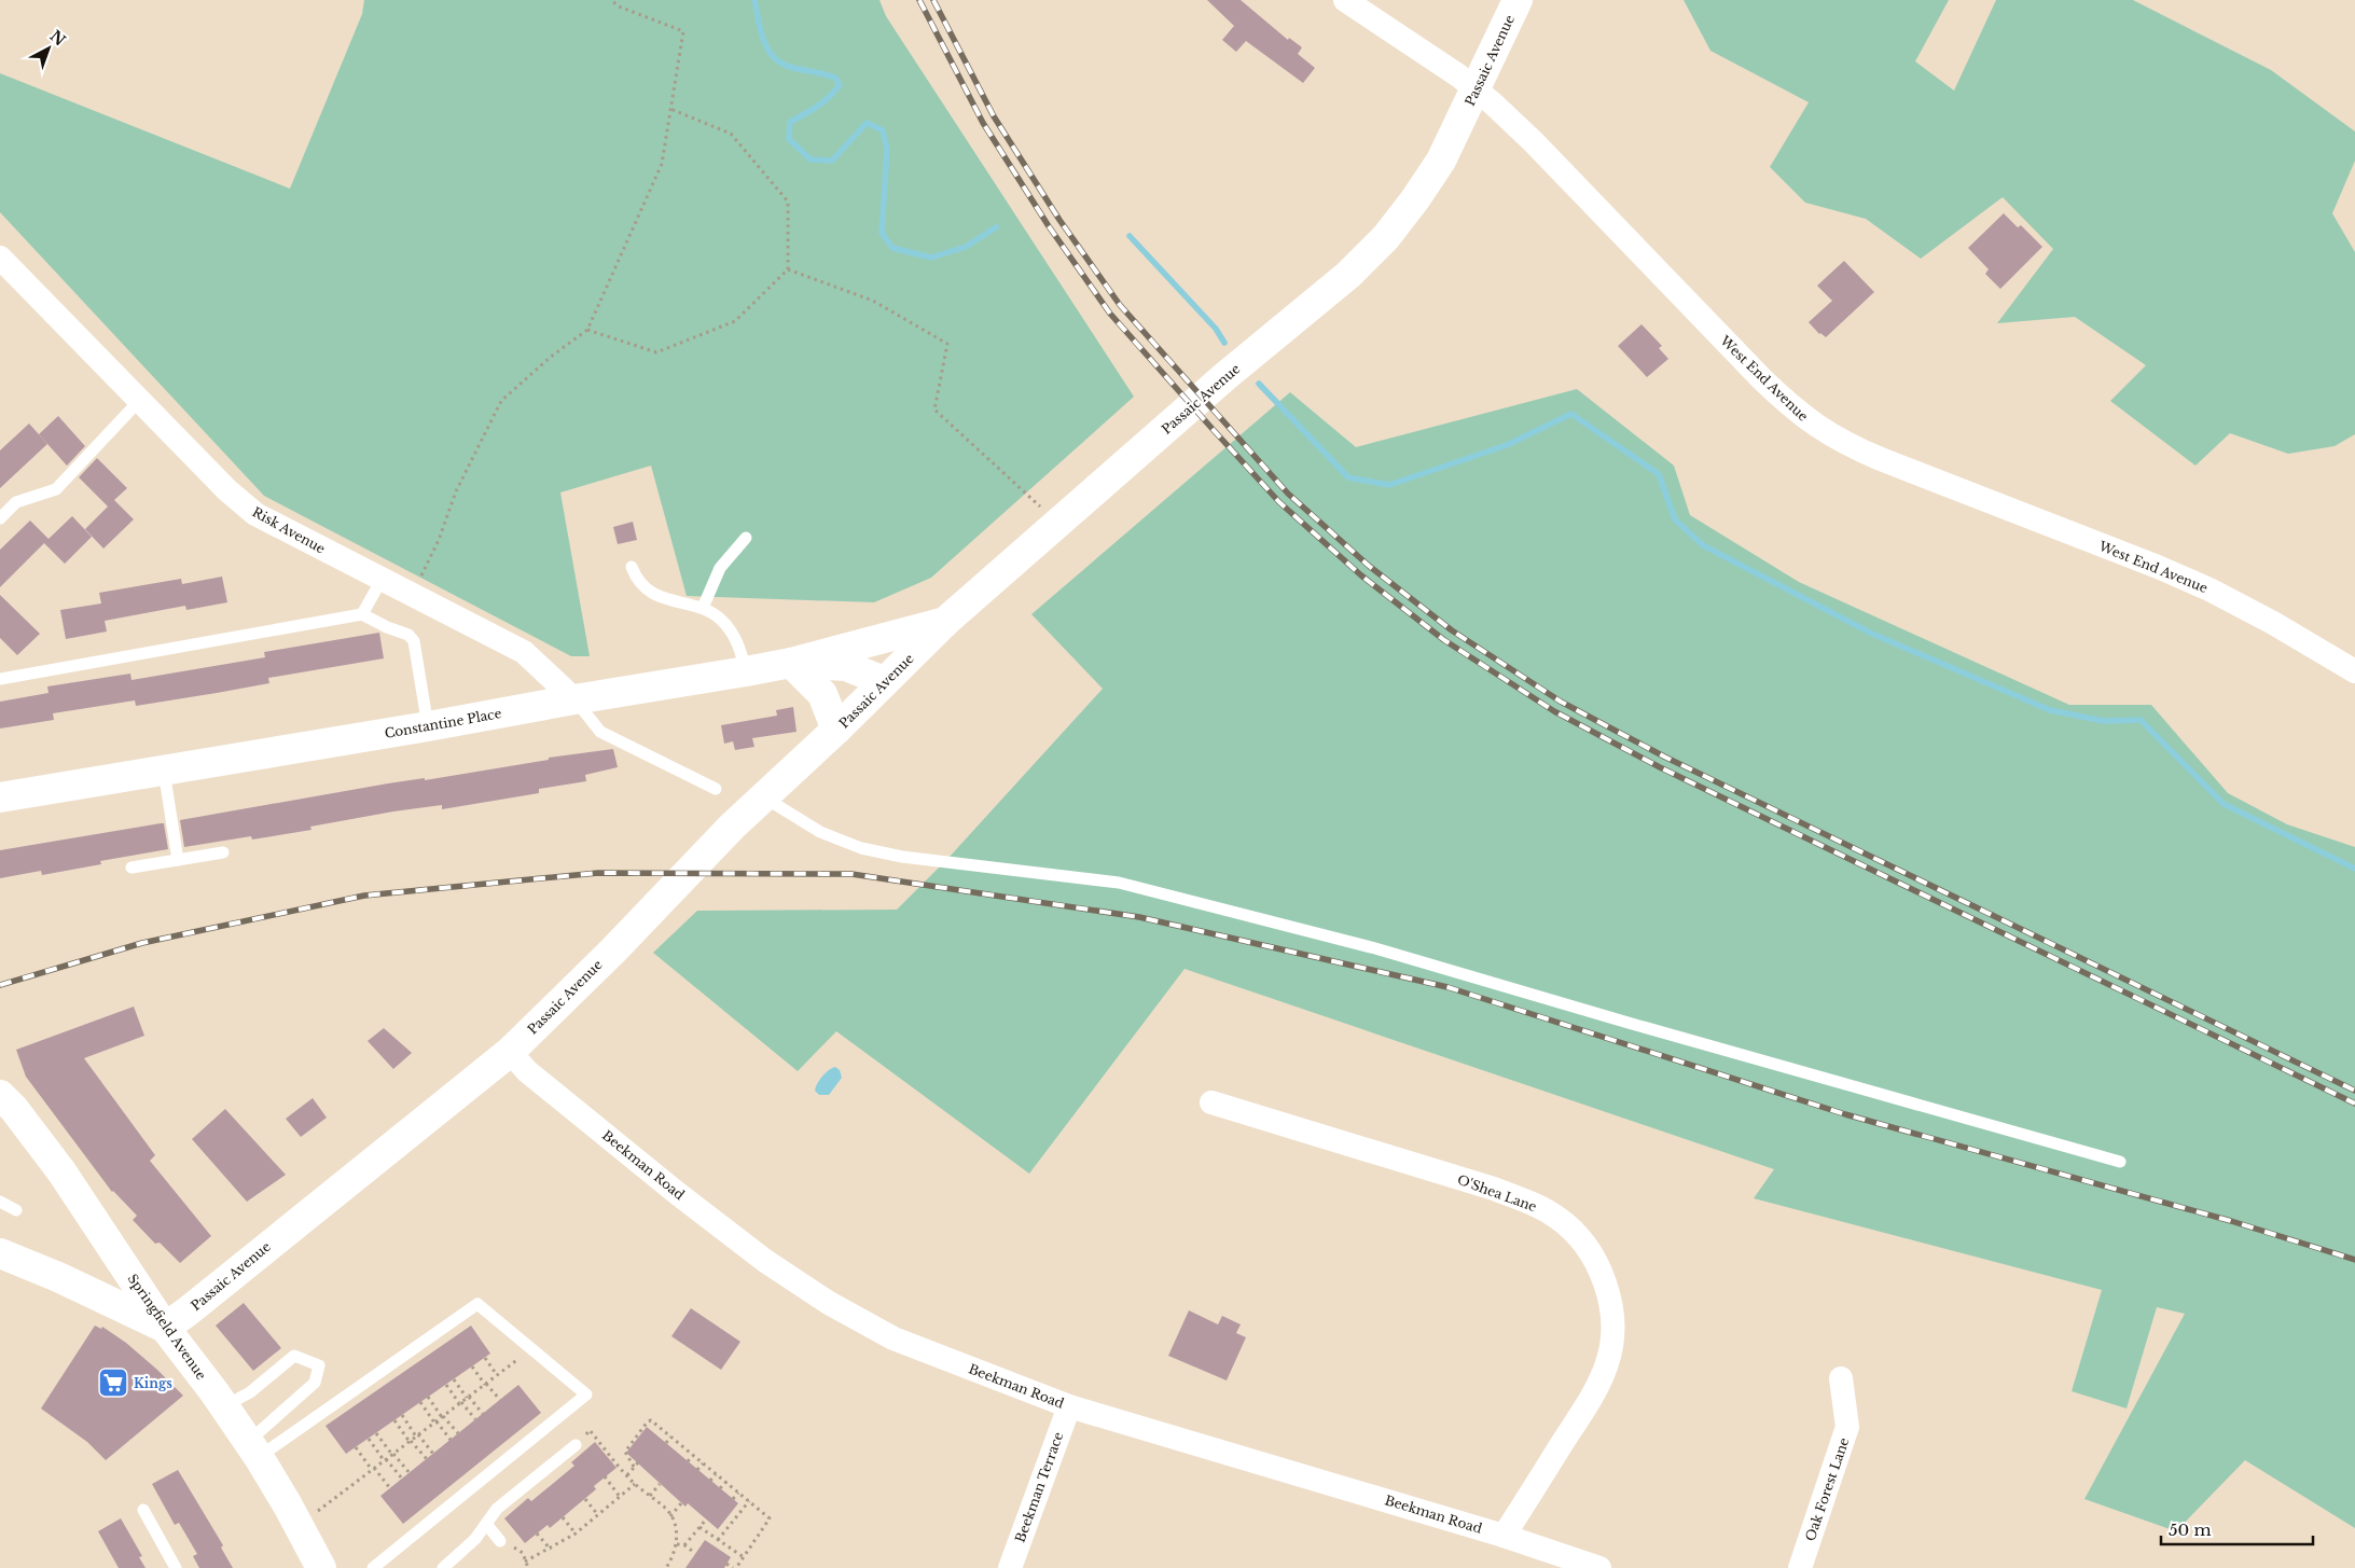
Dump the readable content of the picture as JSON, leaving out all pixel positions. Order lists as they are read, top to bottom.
{
  "streets": {
    "main road": ["Passaic Avenue", "Constantine Place", "Springfield Avenue"],
    "street": [
      "West End Avenue",
      "Risk Avenue",
      "Beekman Road",
      "O'Shea Lane",
      "Beekman Terrace",
      "Oak Forest Lane"
    ]
  },
  "crossings": [
    ["Passaic Avenue", "West End Avenue"],
    ["Passaic Avenue", "Constantine Place"],
    ["Passaic Avenue", "Beekman Road"],
    ["Passaic Avenue", "Springfield Avenue"],
    ["Risk Avenue", "Constantine Place"],
    ["Beekman Road", "O'Shea Lane"],
    ["Beekman Road", "Beekman Terrace"]
  ],
  "places": {
    "supermarket": ["Kings"]
  },
  "scale_bar": "50 m",
  "north": "top right"
}
